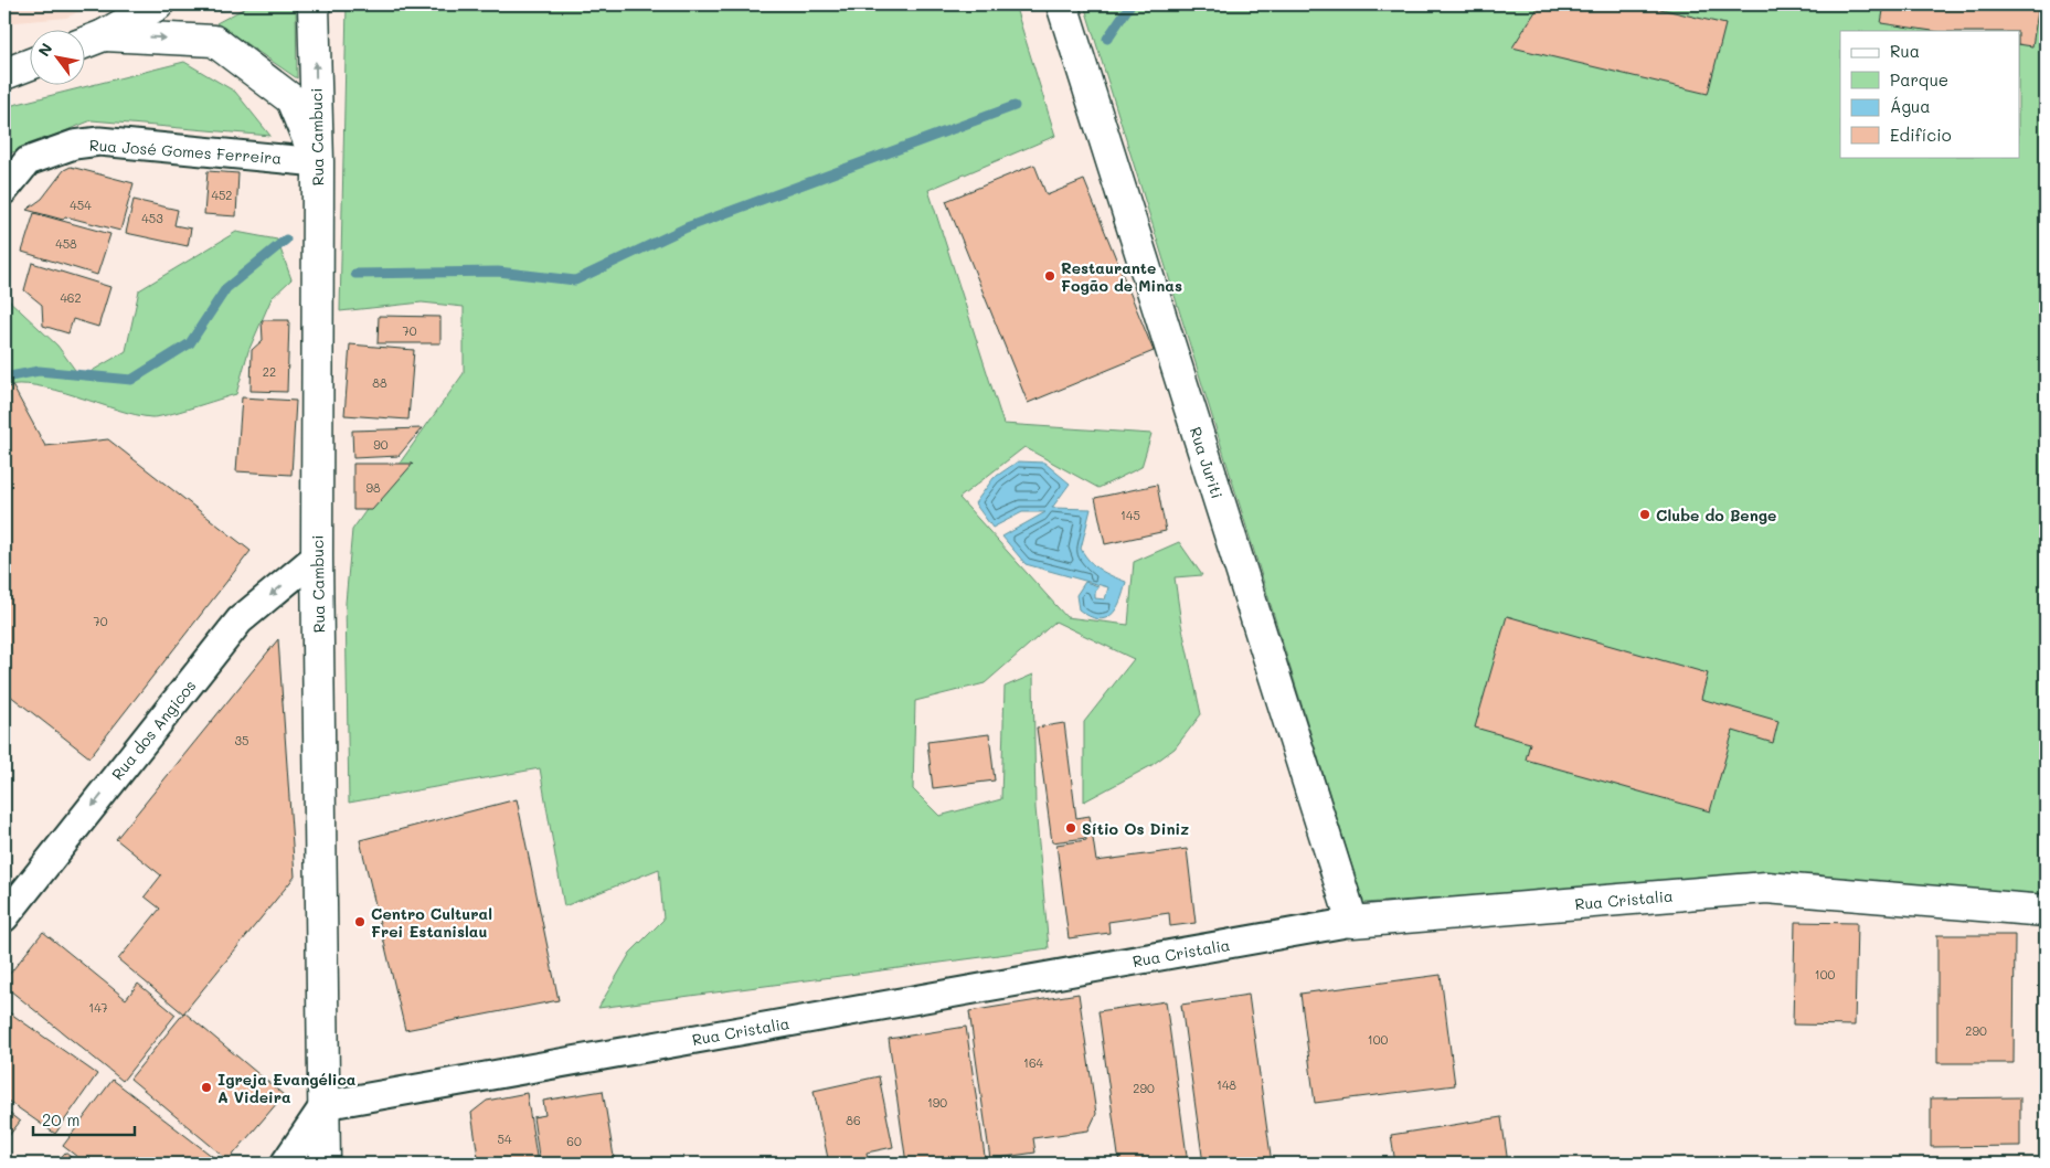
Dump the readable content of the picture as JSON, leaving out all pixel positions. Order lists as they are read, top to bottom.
{
  "streets": {
    "street": [
      "Rua Cambuci",
      "Rua José Gomes Ferreira",
      "Rua Juriti",
      "Rua dos Angicos",
      "Rua Cristalia"
    ]
  },
  "crossings": [
    ["Rua Cambuci", "Rua José Gomes Ferreira"],
    ["Rua Cambuci", "Rua dos Angicos"],
    ["Rua Cambuci", "Rua Cristalia"],
    ["Rua Juriti", "Rua Cristalia"]
  ],
  "one_way": ["Rua dos Angicos"],
  "places": [
    "Restaurante Fogão de Minas",
    "Clube do Benge",
    "Sítio Os Diniz",
    "Centro Cultural Frei Estanislau",
    "Igreja Evangélica A Videira"
  ],
  "house_numbers": [
    "452",
    "454",
    "453",
    "458",
    "462",
    "70",
    "22",
    "88",
    "90",
    "98",
    "145",
    "70",
    "35",
    "100",
    "147",
    "290",
    "100",
    "164",
    "148",
    "290",
    "190",
    "86",
    "54",
    "60"
  ],
  "legend": [
    "Rua",
    "Parque",
    "Água",
    "Edifício"
  ],
  "scale_bar": "20 m",
  "north": "top left"
}
